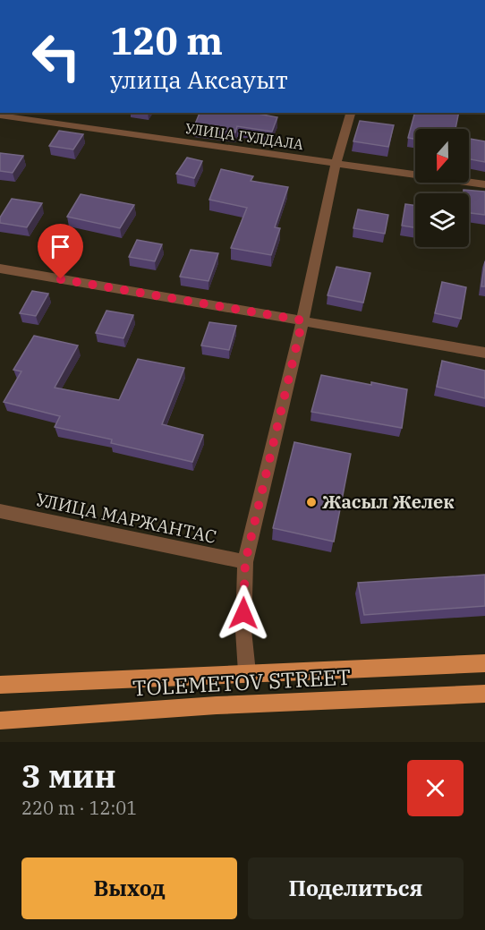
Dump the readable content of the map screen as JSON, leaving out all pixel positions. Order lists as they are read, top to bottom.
{
  "streets": {
    "main road": ["TOLEMETOV STREET"],
    "street": ["УЛИЦА ГУЛДАЛА", "УЛИЦА МАРЖАНТАС"]
  },
  "places": ["Жасыл Желек"],
  "north": "bottom",
  "page": {
    "turn": ["120 m", "улица Аксауыт"],
    "heading": ["3 мин", "220 m · 12:01"],
    "buttons": ["Выход", "Поделиться"]
  }
}
